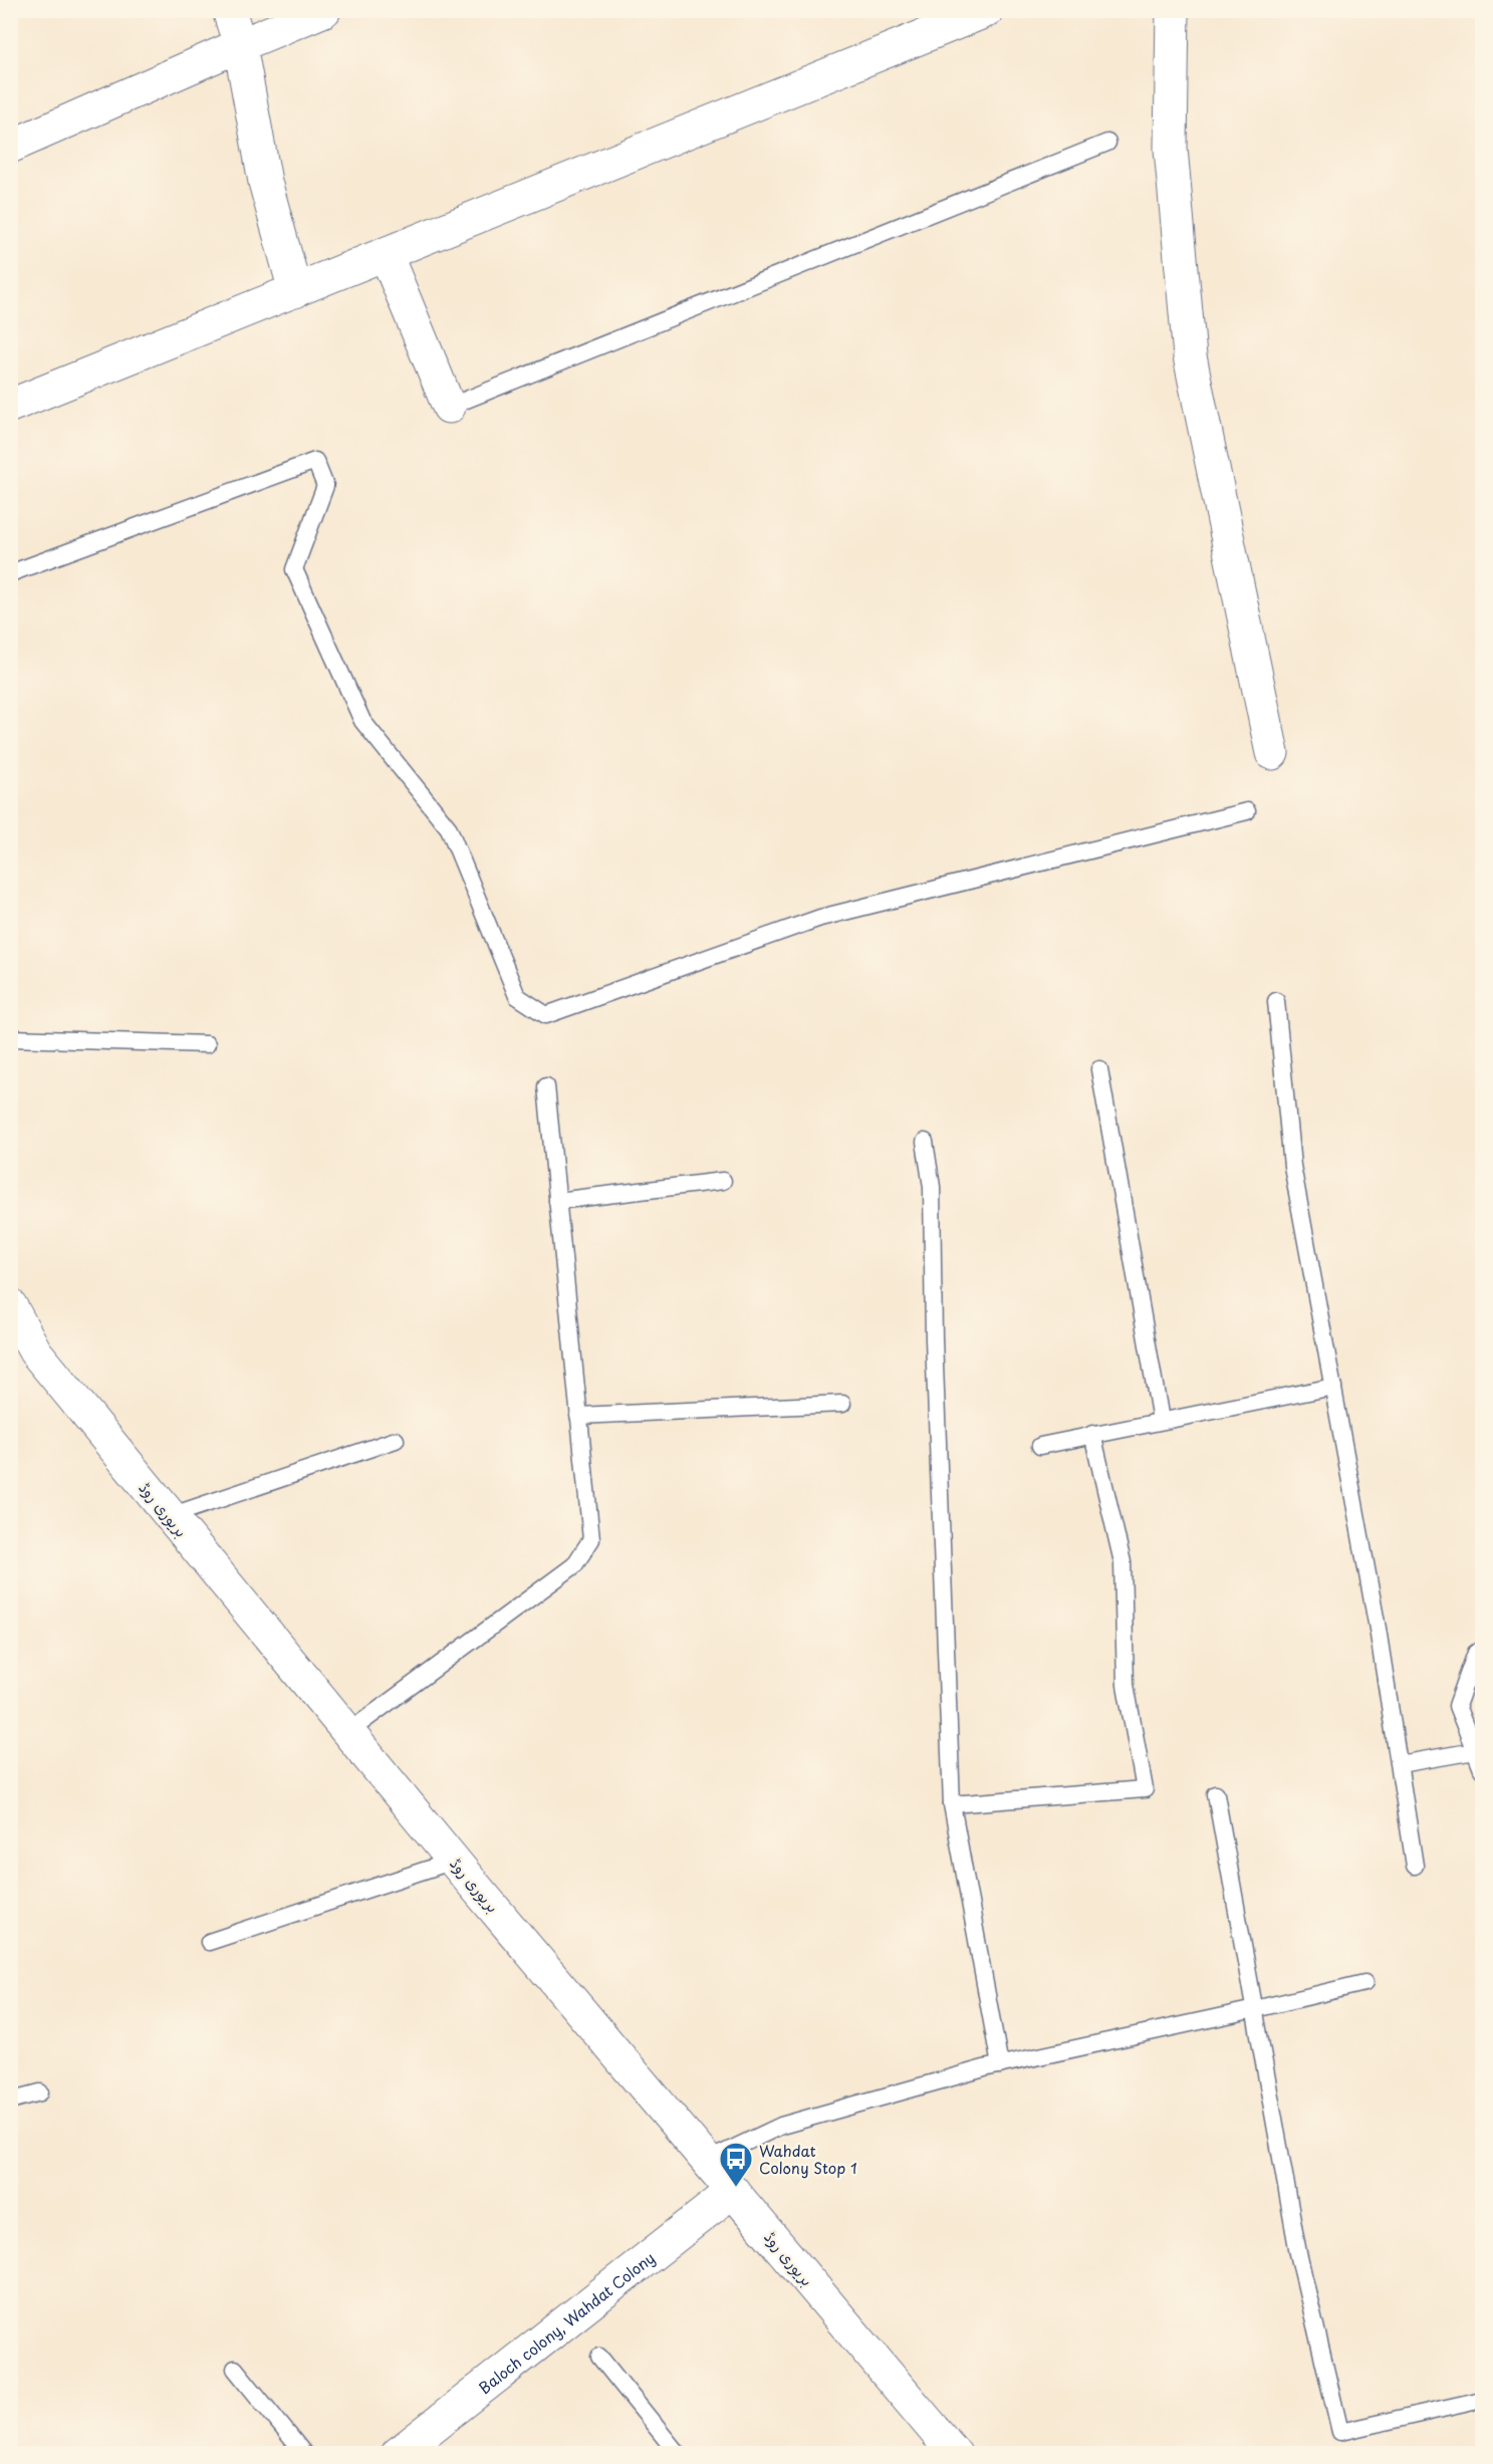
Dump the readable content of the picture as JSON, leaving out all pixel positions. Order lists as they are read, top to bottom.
{
  "streets": {
    "street": ["بریوری روڈ", "Baloch colony, Wahdat Colony"]
  },
  "crossings": [
    ["بریوری روڈ", "Baloch colony, Wahdat Colony"]
  ],
  "places": {
    "bus stop": ["Wahdat Colony Stop 1"]
  }
}
